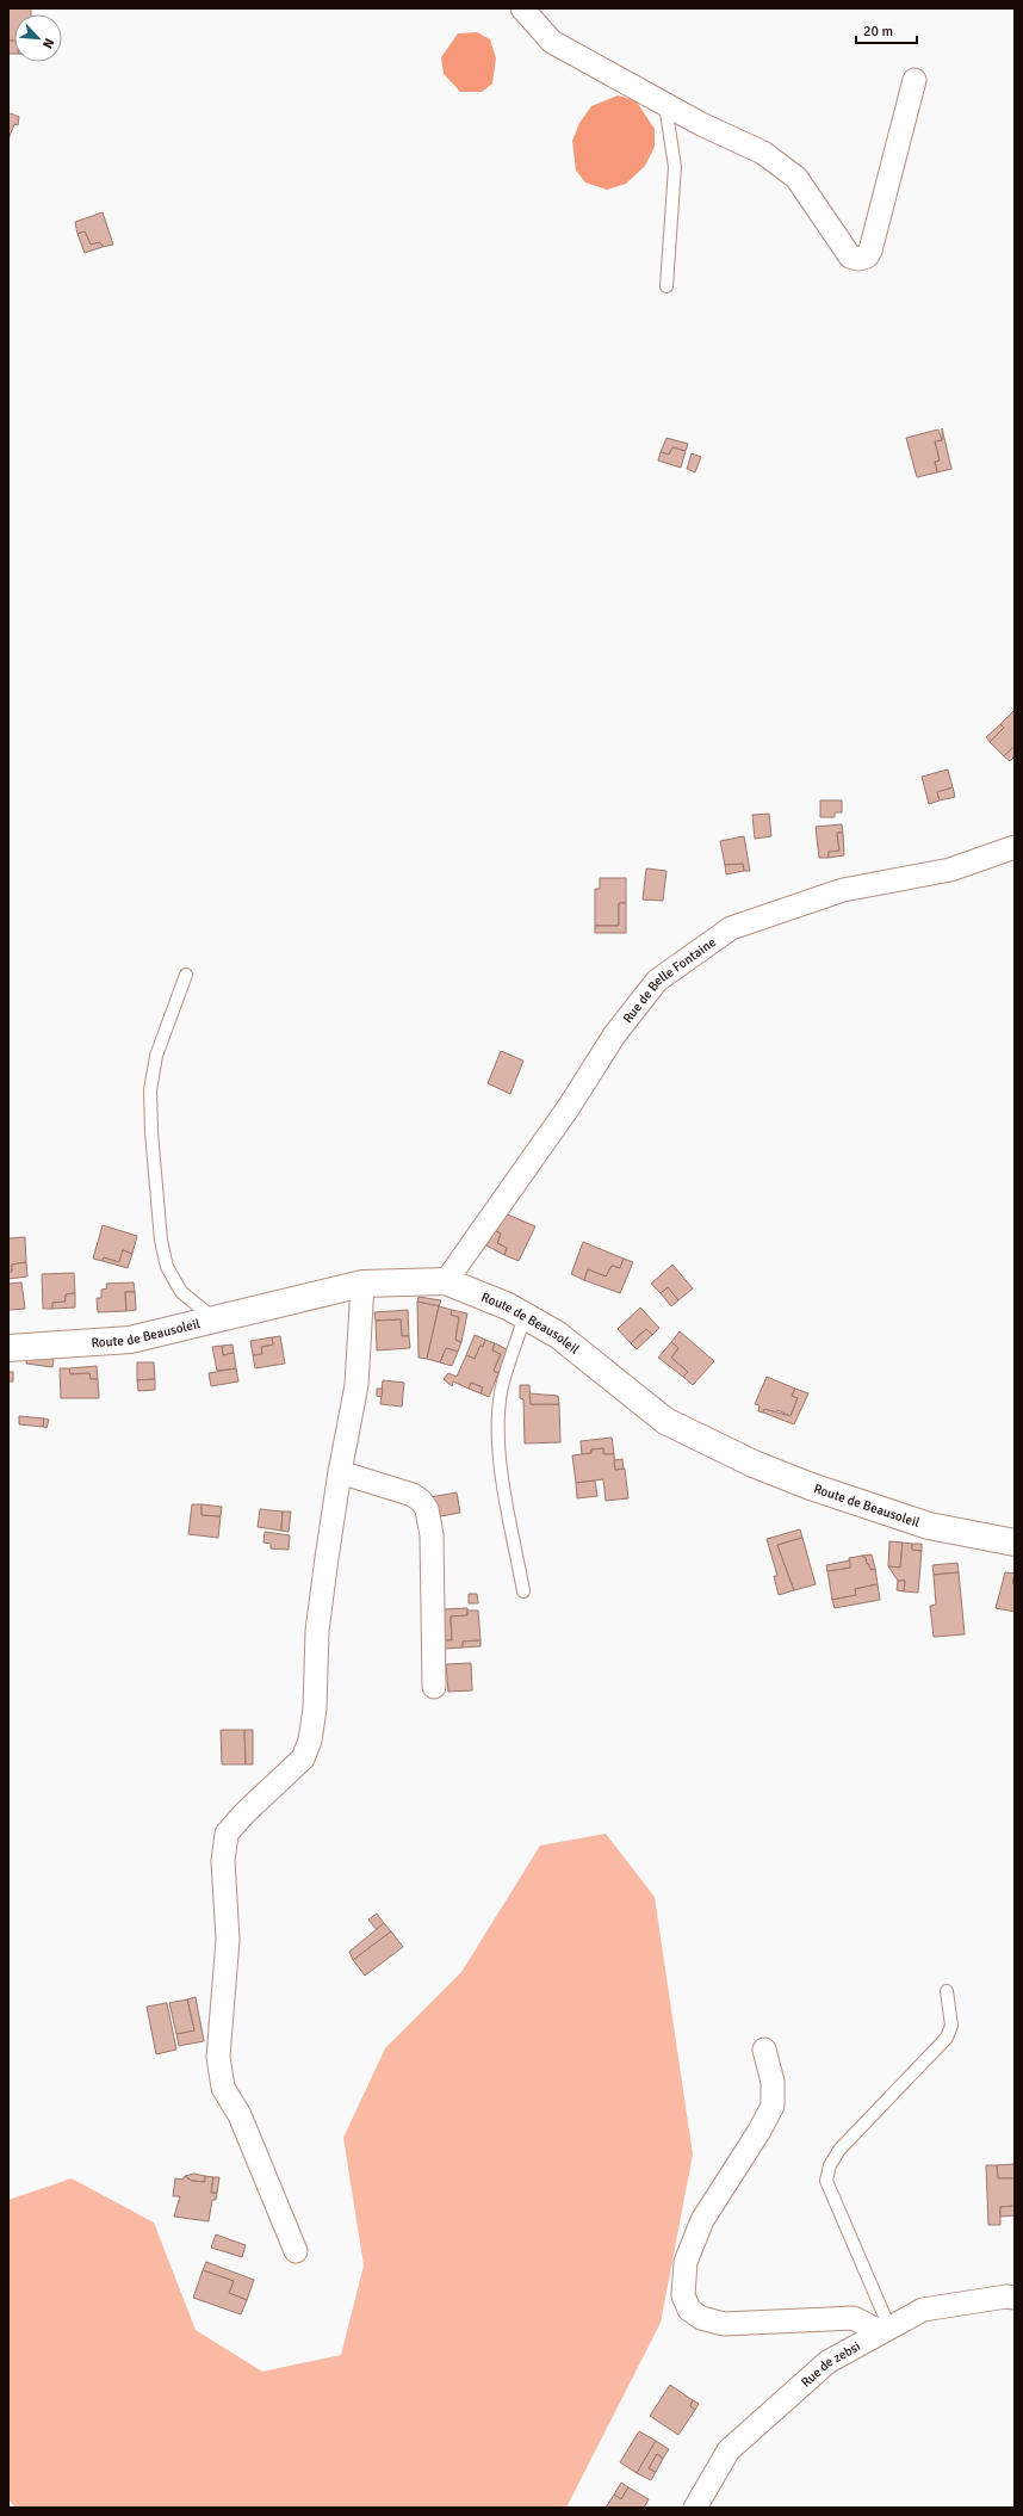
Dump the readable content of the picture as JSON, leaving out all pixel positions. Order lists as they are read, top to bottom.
{
  "streets": {
    "street": ["Rue de Belle Fontaine", "Route de Beausoleil", "Rue de zebsi"]
  },
  "crossings": [
    ["Rue de Belle Fontaine", "Route de Beausoleil"]
  ],
  "scale_bar": "20 m",
  "north": "bottom right"
}
